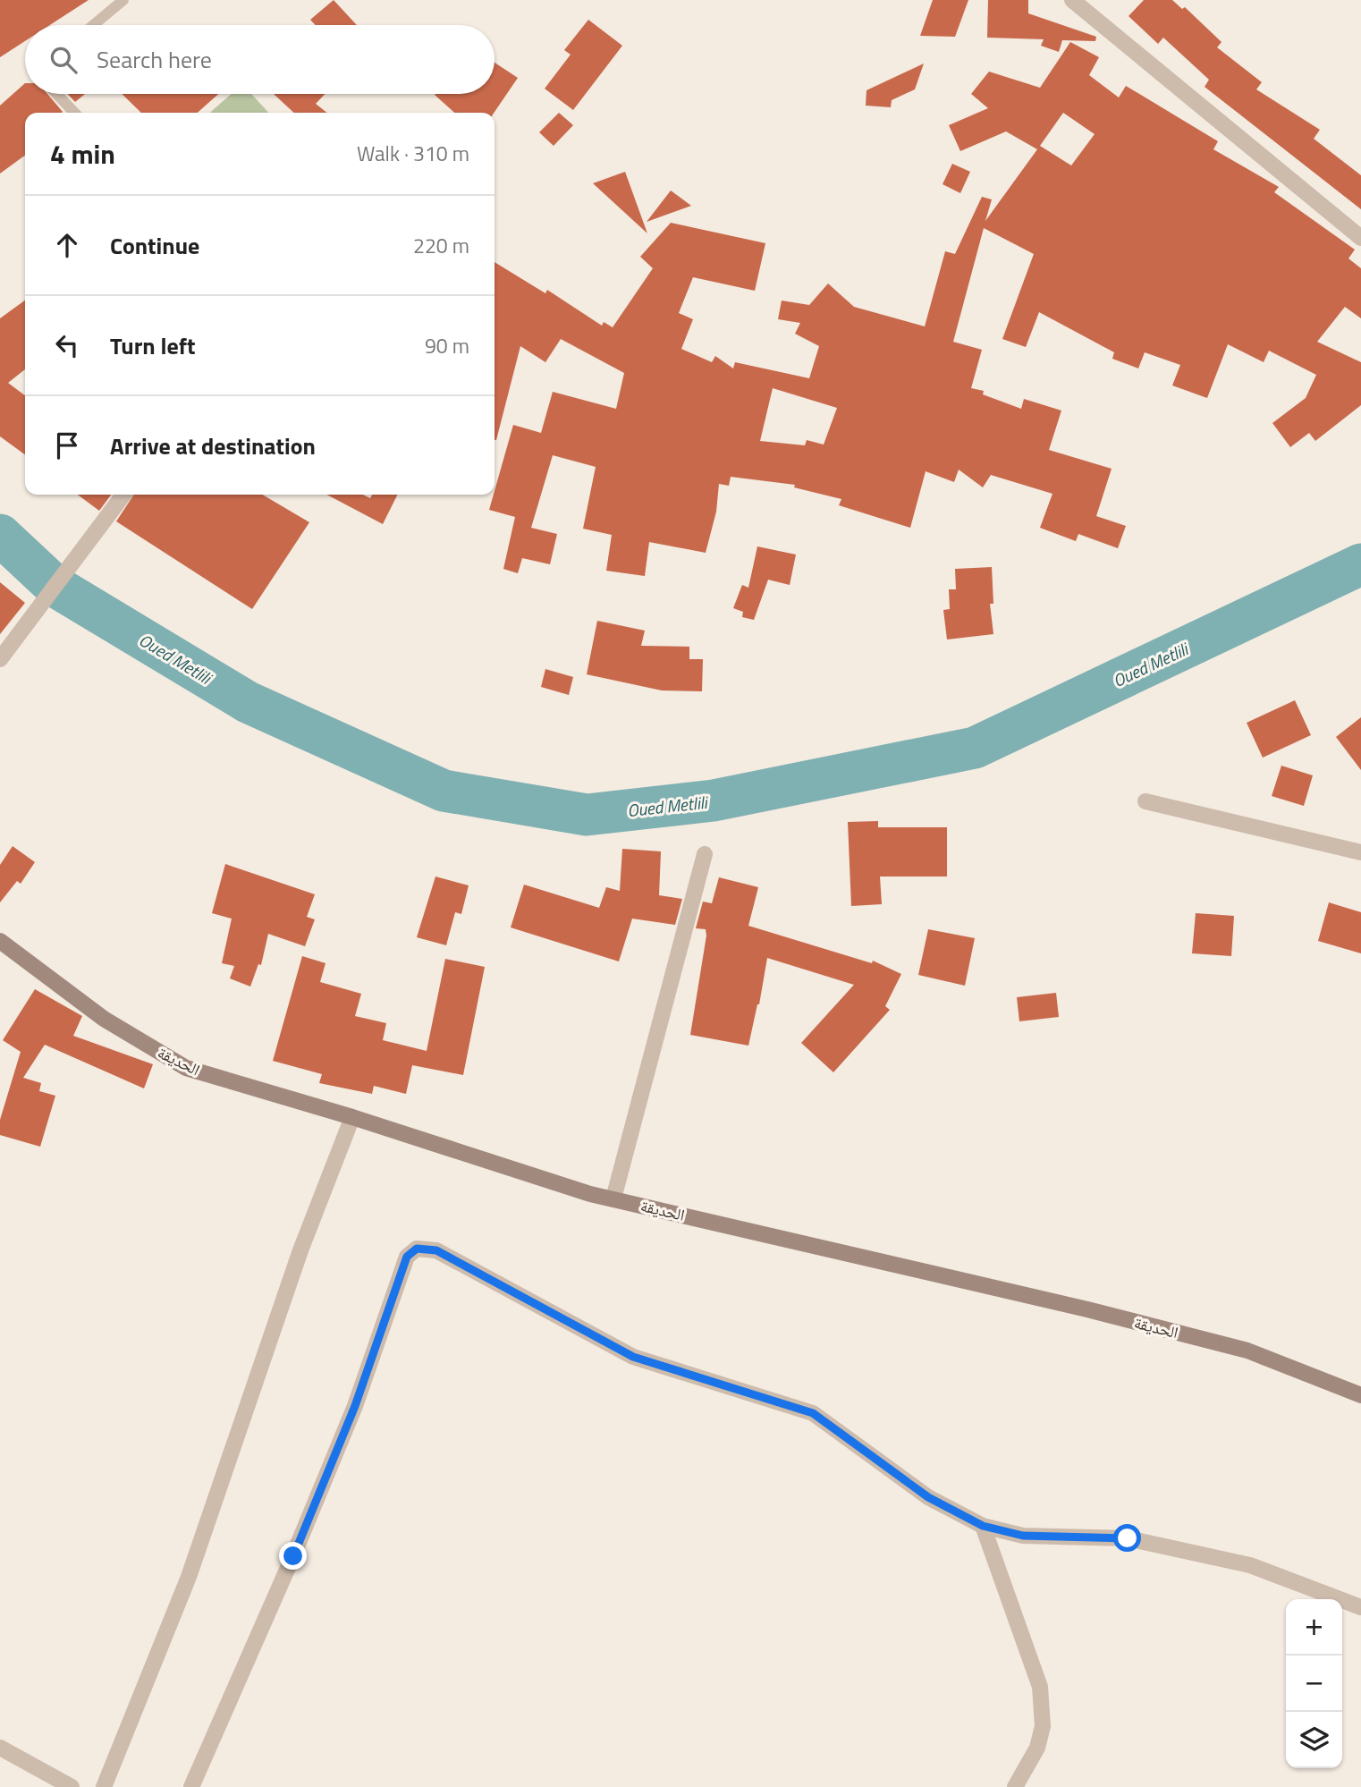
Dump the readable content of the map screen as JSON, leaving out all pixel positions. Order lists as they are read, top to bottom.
{
  "streets": {
    "street": ["الحديقة"]
  },
  "water": ["Oued Metlili"],
  "page": {
    "search": "Search here",
    "heading": ["4 min", "Walk · 310 m"],
    "list": [
      ["Continue", "220 m"],
      ["Turn left", "90 m"],
      "Arrive at destination"
    ],
    "map_buttons": ["+", "−"]
  }
}
